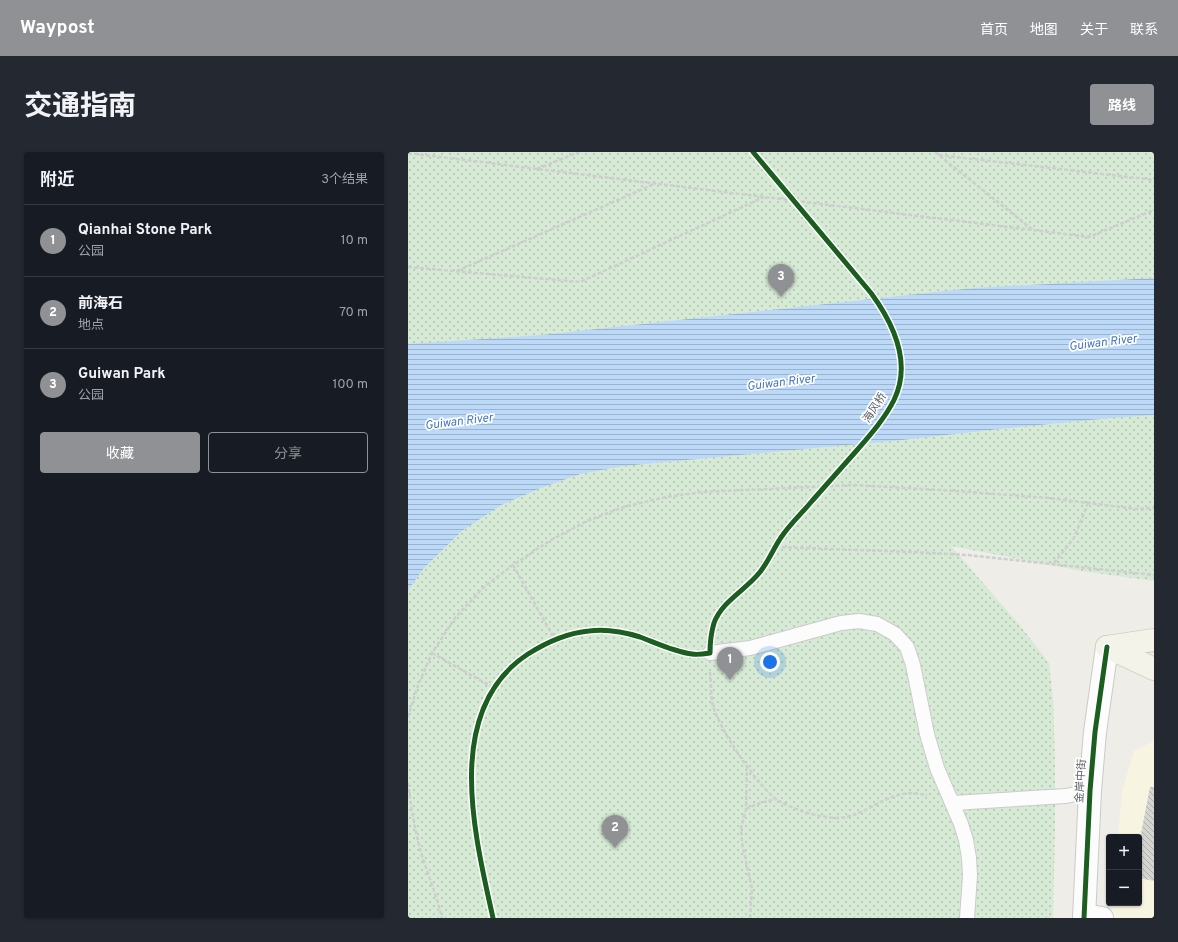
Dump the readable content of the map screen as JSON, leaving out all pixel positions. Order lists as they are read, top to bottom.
{
  "streets": {
    "street": ["金岸中街"],
    "cycle path": ["海风桥"]
  },
  "water": ["Guiwan River"],
  "page": {
    "header": "Waypost",
    "nav": [
      "首页",
      "地图",
      "关于",
      "联系"
    ],
    "title": "交通指南",
    "buttons": [
      "路线",
      ["收藏", "分享"]
    ],
    "heading": ["附近", "3个结果"],
    "list": [
      {
        "mark": "1",
        "name": "Qianhai Stone Park",
        "note": "公园",
        "value": "10 m"
      },
      {
        "mark": "2",
        "name": "前海石",
        "note": "地点",
        "value": "70 m"
      },
      {
        "mark": "3",
        "name": "Guiwan Park",
        "note": "公园",
        "value": "100 m"
      }
    ],
    "pins": ["3", "1", "2"],
    "map_buttons": ["+", "−"]
  }
}
